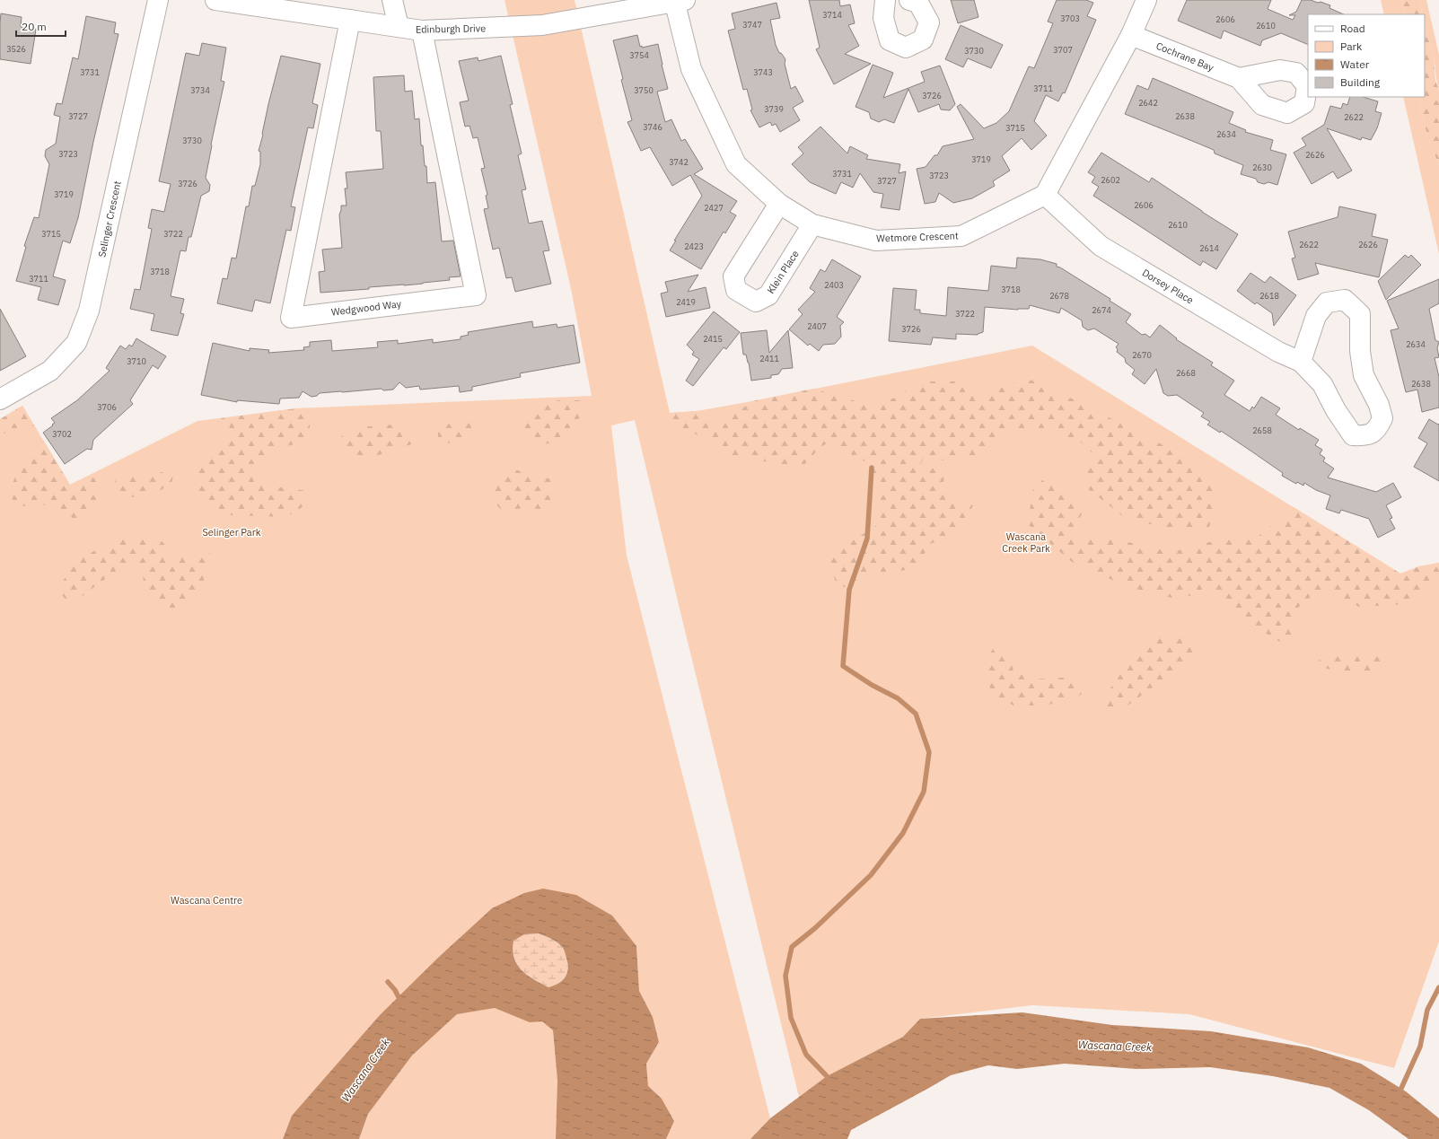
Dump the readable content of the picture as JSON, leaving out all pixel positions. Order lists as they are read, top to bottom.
{
  "streets": {
    "street": [
      "Edinburgh Drive",
      "Cochrane Bay",
      "Selinger Crescent",
      "Wetmore Crescent",
      "Klein Place",
      "Dorsey Place",
      "Wedgwood Way"
    ]
  },
  "crossings": [
    ["Edinburgh Drive", "Wetmore Crescent"],
    ["Edinburgh Drive", "Wedgwood Way"],
    ["Wetmore Crescent", "Klein Place"],
    ["Wetmore Crescent", "Dorsey Place"]
  ],
  "water": ["Wascana Creek"],
  "parks": ["Selinger Park", "Wascana Creek Park", "Wascana Centre"],
  "house_numbers": [
    "3714",
    "3703",
    "2606",
    "3747",
    "2610",
    "3526",
    "3707",
    "3730",
    "3754",
    "3731",
    "3743",
    "3711",
    "3734",
    "3750",
    "3726",
    "2642",
    "3739",
    "3727",
    "2638",
    "2622",
    "3746",
    "3715",
    "2634",
    "3730",
    "3723",
    "2626",
    "3719",
    "3742",
    "2630",
    "3731",
    "3723",
    "2602",
    "3727",
    "3726",
    "3719",
    "2606",
    "2427",
    "2610",
    "3715",
    "3722",
    "2622",
    "2626",
    "2423",
    "2614",
    "3718",
    "3711",
    "2403",
    "3718",
    "2678",
    "2618",
    "2419",
    "2674",
    "3722",
    "2407",
    "3726",
    "2415",
    "2634",
    "2670",
    "2411",
    "3710",
    "2668",
    "2638",
    "3706",
    "2658",
    "3702"
  ],
  "legend": [
    "Road",
    "Park",
    "Water",
    "Building"
  ],
  "scale_bar": "20 m"
}
